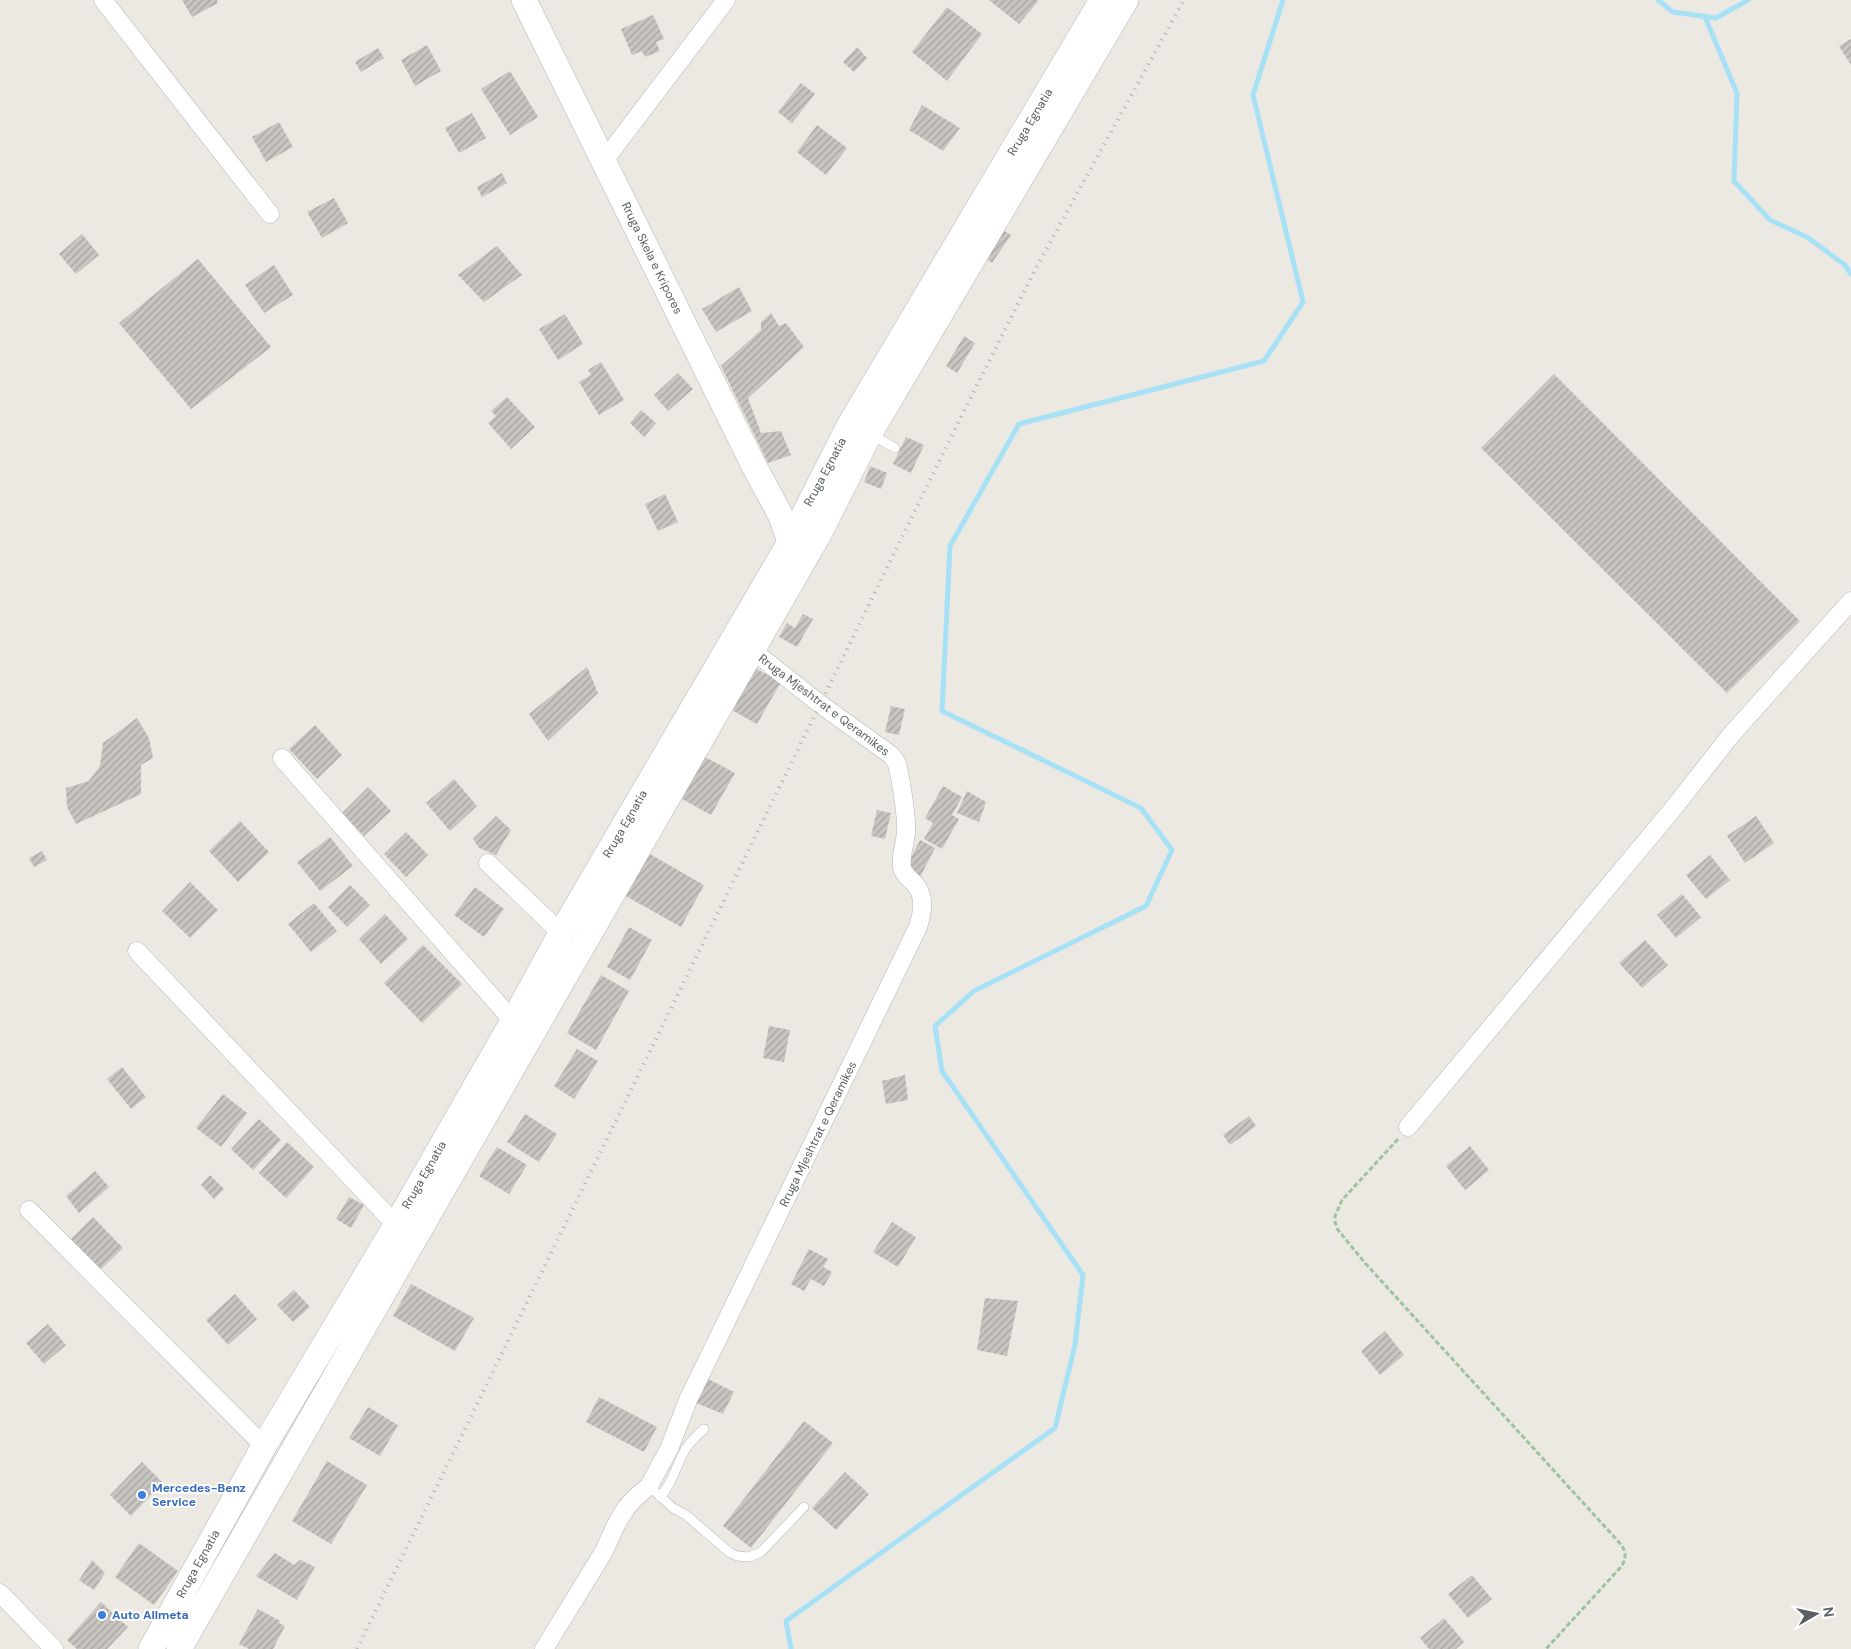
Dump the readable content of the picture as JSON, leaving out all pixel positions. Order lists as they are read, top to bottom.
{
  "streets": {
    "main road": ["Rruga Egnatia", "Rruga Skela e Kripores"],
    "street": ["Rruga Mjeshtrat e Qeramikes"]
  },
  "crossings": [
    ["Rruga Egnatia", "Rruga Skela e Kripores"],
    ["Rruga Egnatia", "Rruga Mjeshtrat e Qeramikes"]
  ],
  "places": ["Mercedes-Benz Service", "Auto Allmeta"],
  "north": "right"
}
